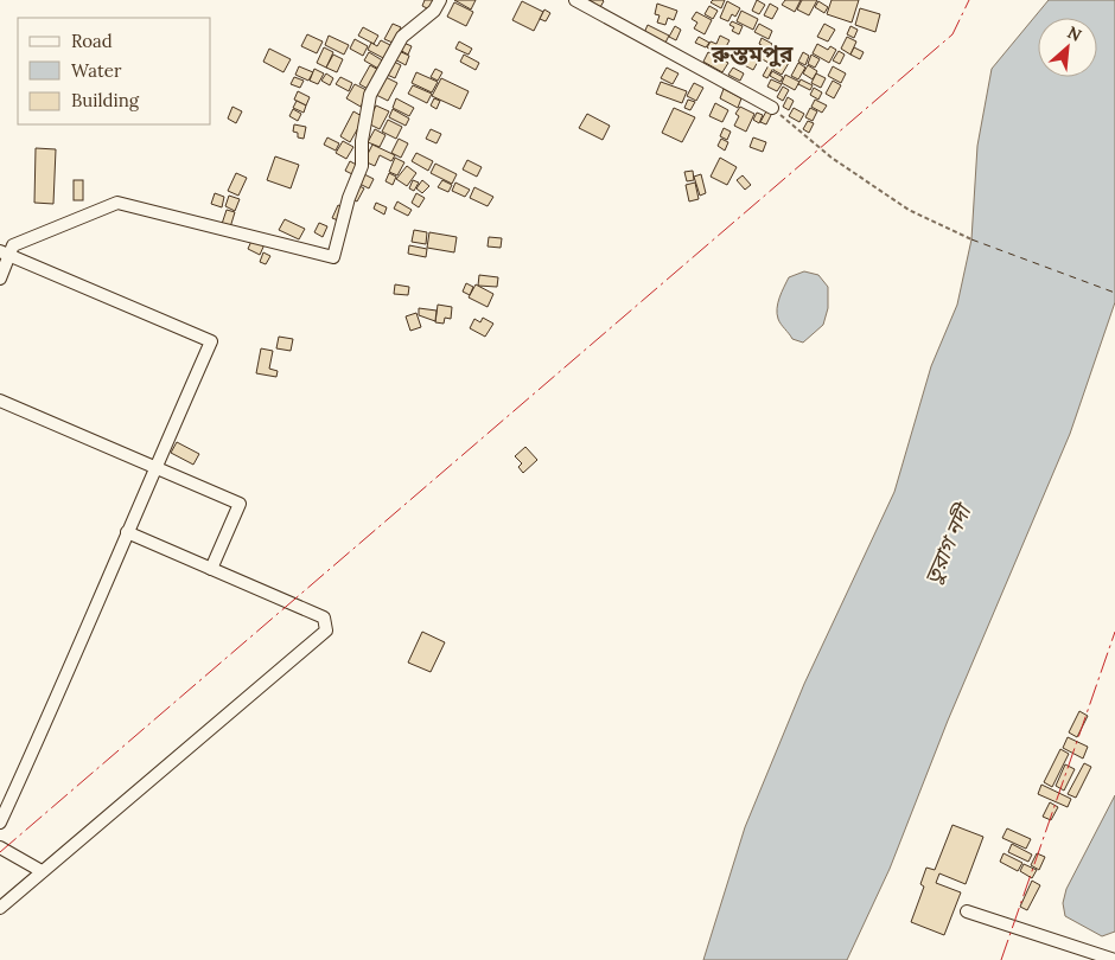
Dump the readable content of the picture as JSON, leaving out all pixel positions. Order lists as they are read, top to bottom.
{
  "districts": ["রুস্তমপুর"],
  "water": ["তুরাগ নদী"],
  "legend": ["Road", "Water", "Building"],
  "north": "top right"
}
